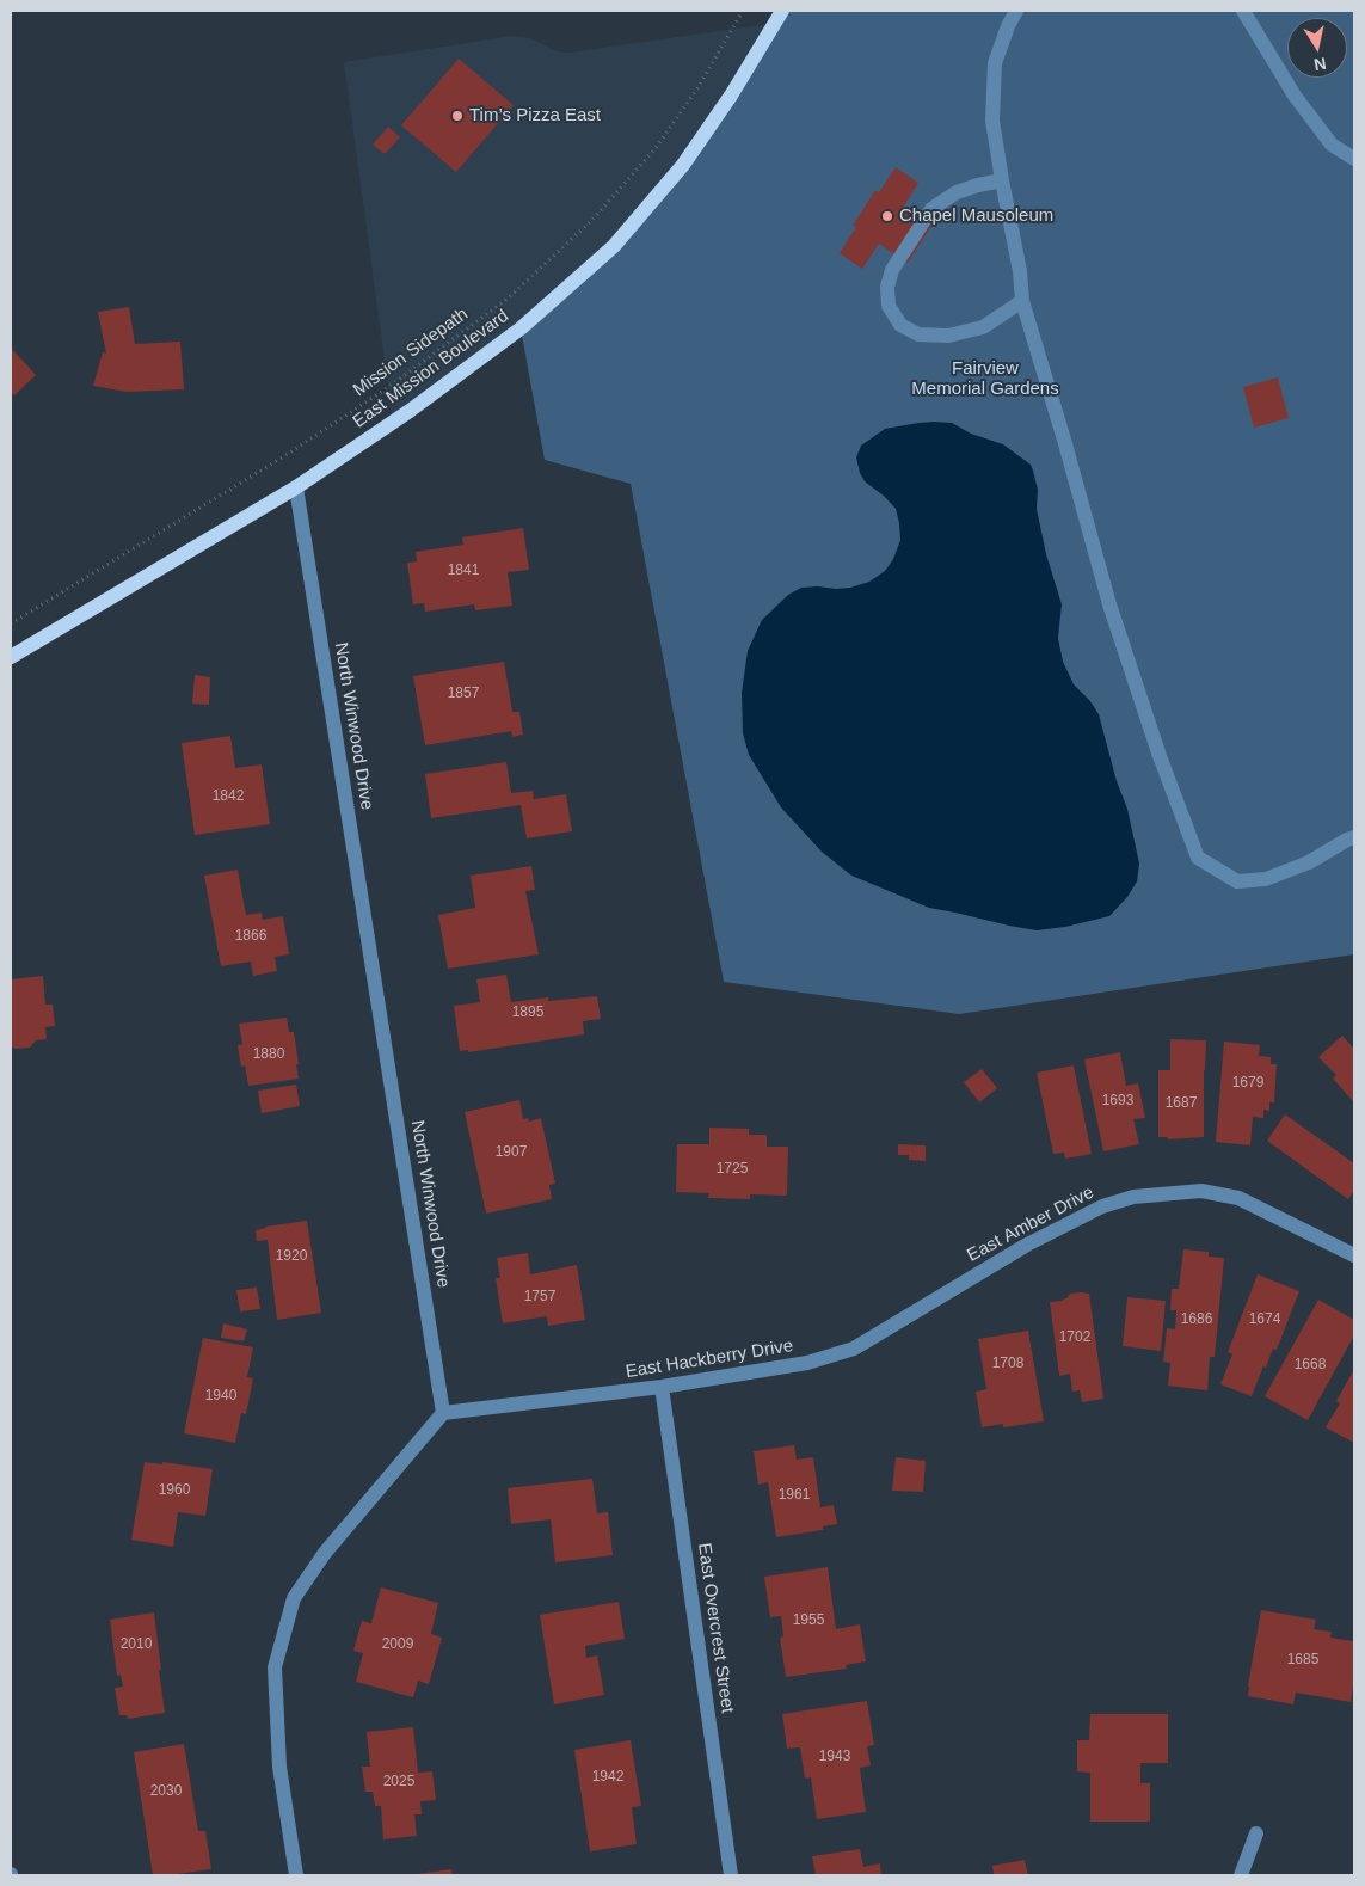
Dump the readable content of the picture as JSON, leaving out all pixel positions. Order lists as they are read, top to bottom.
{
  "streets": {
    "main road": ["East Mission Boulevard"],
    "street": [
      "North Winwood Drive",
      "East Amber Drive",
      "East Hackberry Drive",
      "East Overcrest Street"
    ],
    "path": ["Mission Sidepath"]
  },
  "crossings": [
    ["East Mission Boulevard", "North Winwood Drive"],
    ["North Winwood Drive", "East Hackberry Drive"],
    ["East Amber Drive", "East Hackberry Drive"],
    ["East Hackberry Drive", "East Overcrest Street"]
  ],
  "parks": ["Fairview Memorial Gardens"],
  "places": ["Tim’s Pizza East", "Chapel Mausoleum"],
  "house_numbers": [
    "1841",
    "1857",
    "1842",
    "1866",
    "1895",
    "1880",
    "1679",
    "1693",
    "1687",
    "1907",
    "1725",
    "1920",
    "1757",
    "1686",
    "1674",
    "1702",
    "1708",
    "1668",
    "1940",
    "1960",
    "1961",
    "1955",
    "2010",
    "2009",
    "1685",
    "1943",
    "1942",
    "2025",
    "2030"
  ],
  "north": "bottom"
}
